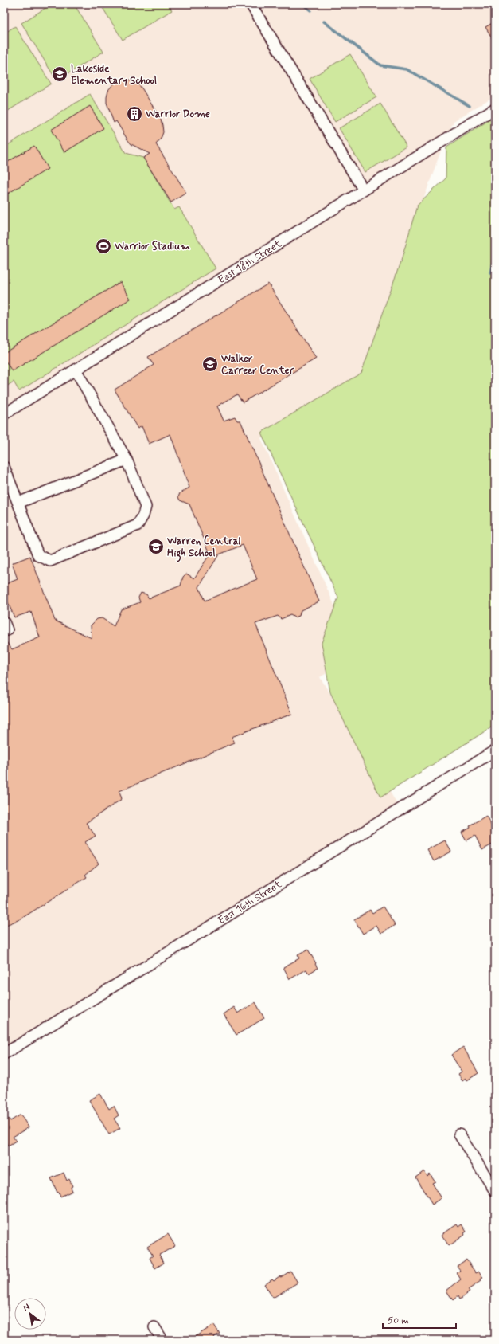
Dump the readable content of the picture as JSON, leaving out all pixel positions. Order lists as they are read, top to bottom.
{
  "streets": {
    "street": ["East 18th Street", "East 16th Street"]
  },
  "places": {
    "school or university": ["Lakeside Elementary School", "Walker Carreer Center", "Warren Central High School"],
    "building": ["Warrior Dome"],
    "sports": ["Warrior Stadium"]
  },
  "scale_bar": "50 m",
  "north": "top left"
}
